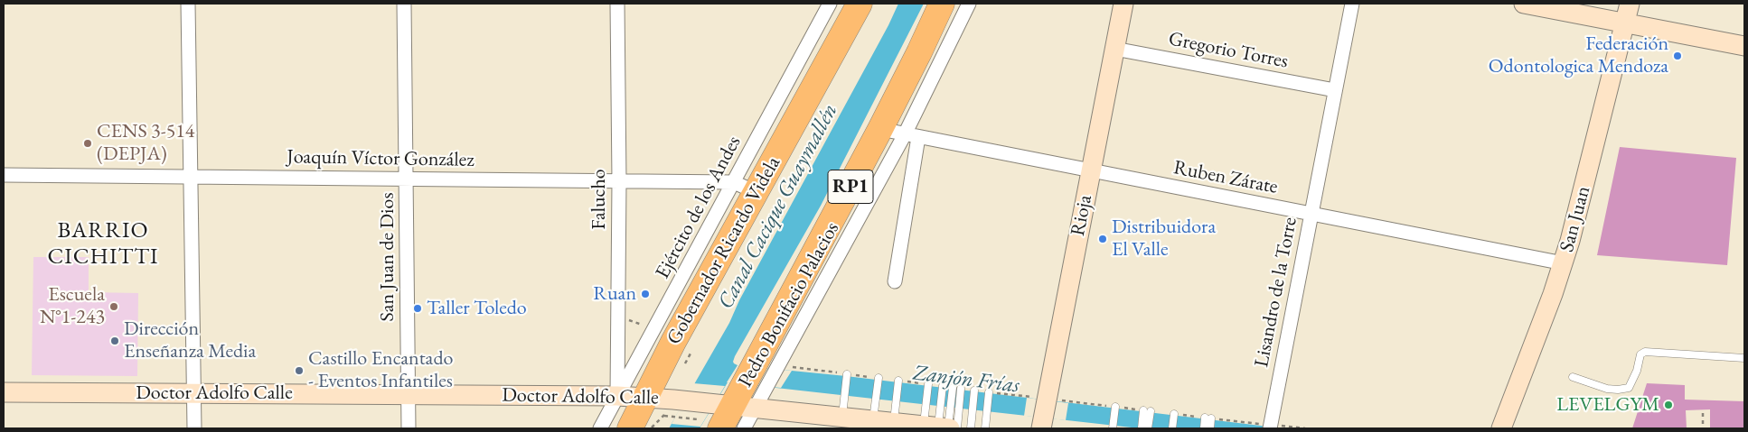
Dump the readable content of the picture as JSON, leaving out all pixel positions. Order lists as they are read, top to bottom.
{
  "streets": {
    "highway": ["RP1", "Gobernador Ricardo Videla"],
    "street": [
      "Gregorio Torres",
      "Joaquín Víctor González",
      "Ruben Zárate",
      "Falucho",
      "Ejército de los Andes",
      "Rioja",
      "San Juan",
      "San Juan de Dios",
      "Lisandro de la Torre",
      "Pedro Bonifacio Palacios",
      "Doctor Adolfo Calle"
    ]
  },
  "crossings": [
    ["Gregorio Torres", "Rioja"],
    ["Gregorio Torres", "Lisandro de la Torre"],
    ["Joaquín Víctor González", "Falucho"],
    ["Joaquín Víctor González", "Ejército de los Andes"],
    ["Joaquín Víctor González", "Gobernador Ricardo Videla"],
    ["Joaquín Víctor González", "San Juan de Dios"],
    ["Ruben Zárate", "RP1"],
    ["Ruben Zárate", "Rioja"],
    ["Ruben Zárate", "San Juan"],
    ["Ruben Zárate", "Lisandro de la Torre"],
    ["Ruben Zárate", "Pedro Bonifacio Palacios"],
    ["RP1", "Pedro Bonifacio Palacios"],
    ["RP1", "Doctor Adolfo Calle"],
    ["Falucho", "Ejército de los Andes"],
    ["Falucho", "Doctor Adolfo Calle"],
    ["Ejército de los Andes", "Gobernador Ricardo Videla"],
    ["Ejército de los Andes", "Doctor Adolfo Calle"],
    ["Gobernador Ricardo Videla", "Doctor Adolfo Calle"],
    ["San Juan de Dios", "Doctor Adolfo Calle"]
  ],
  "districts": ["BARRIO CICHITTI"],
  "water": ["Canal Cacique Guaymallén", "Zanjón Frías"],
  "places": [
    "Federación Odontologica Mendoza",
    "CENS 3-514 (DEPJA)",
    "Distribuidora El Valle",
    "Ruan",
    "Escuela N°1-243",
    "Taller Toledo",
    "Dirección Enseñanza Media",
    "Castillo Encantado - Eventos Infantiles",
    "LEVELGYM"
  ]
}
